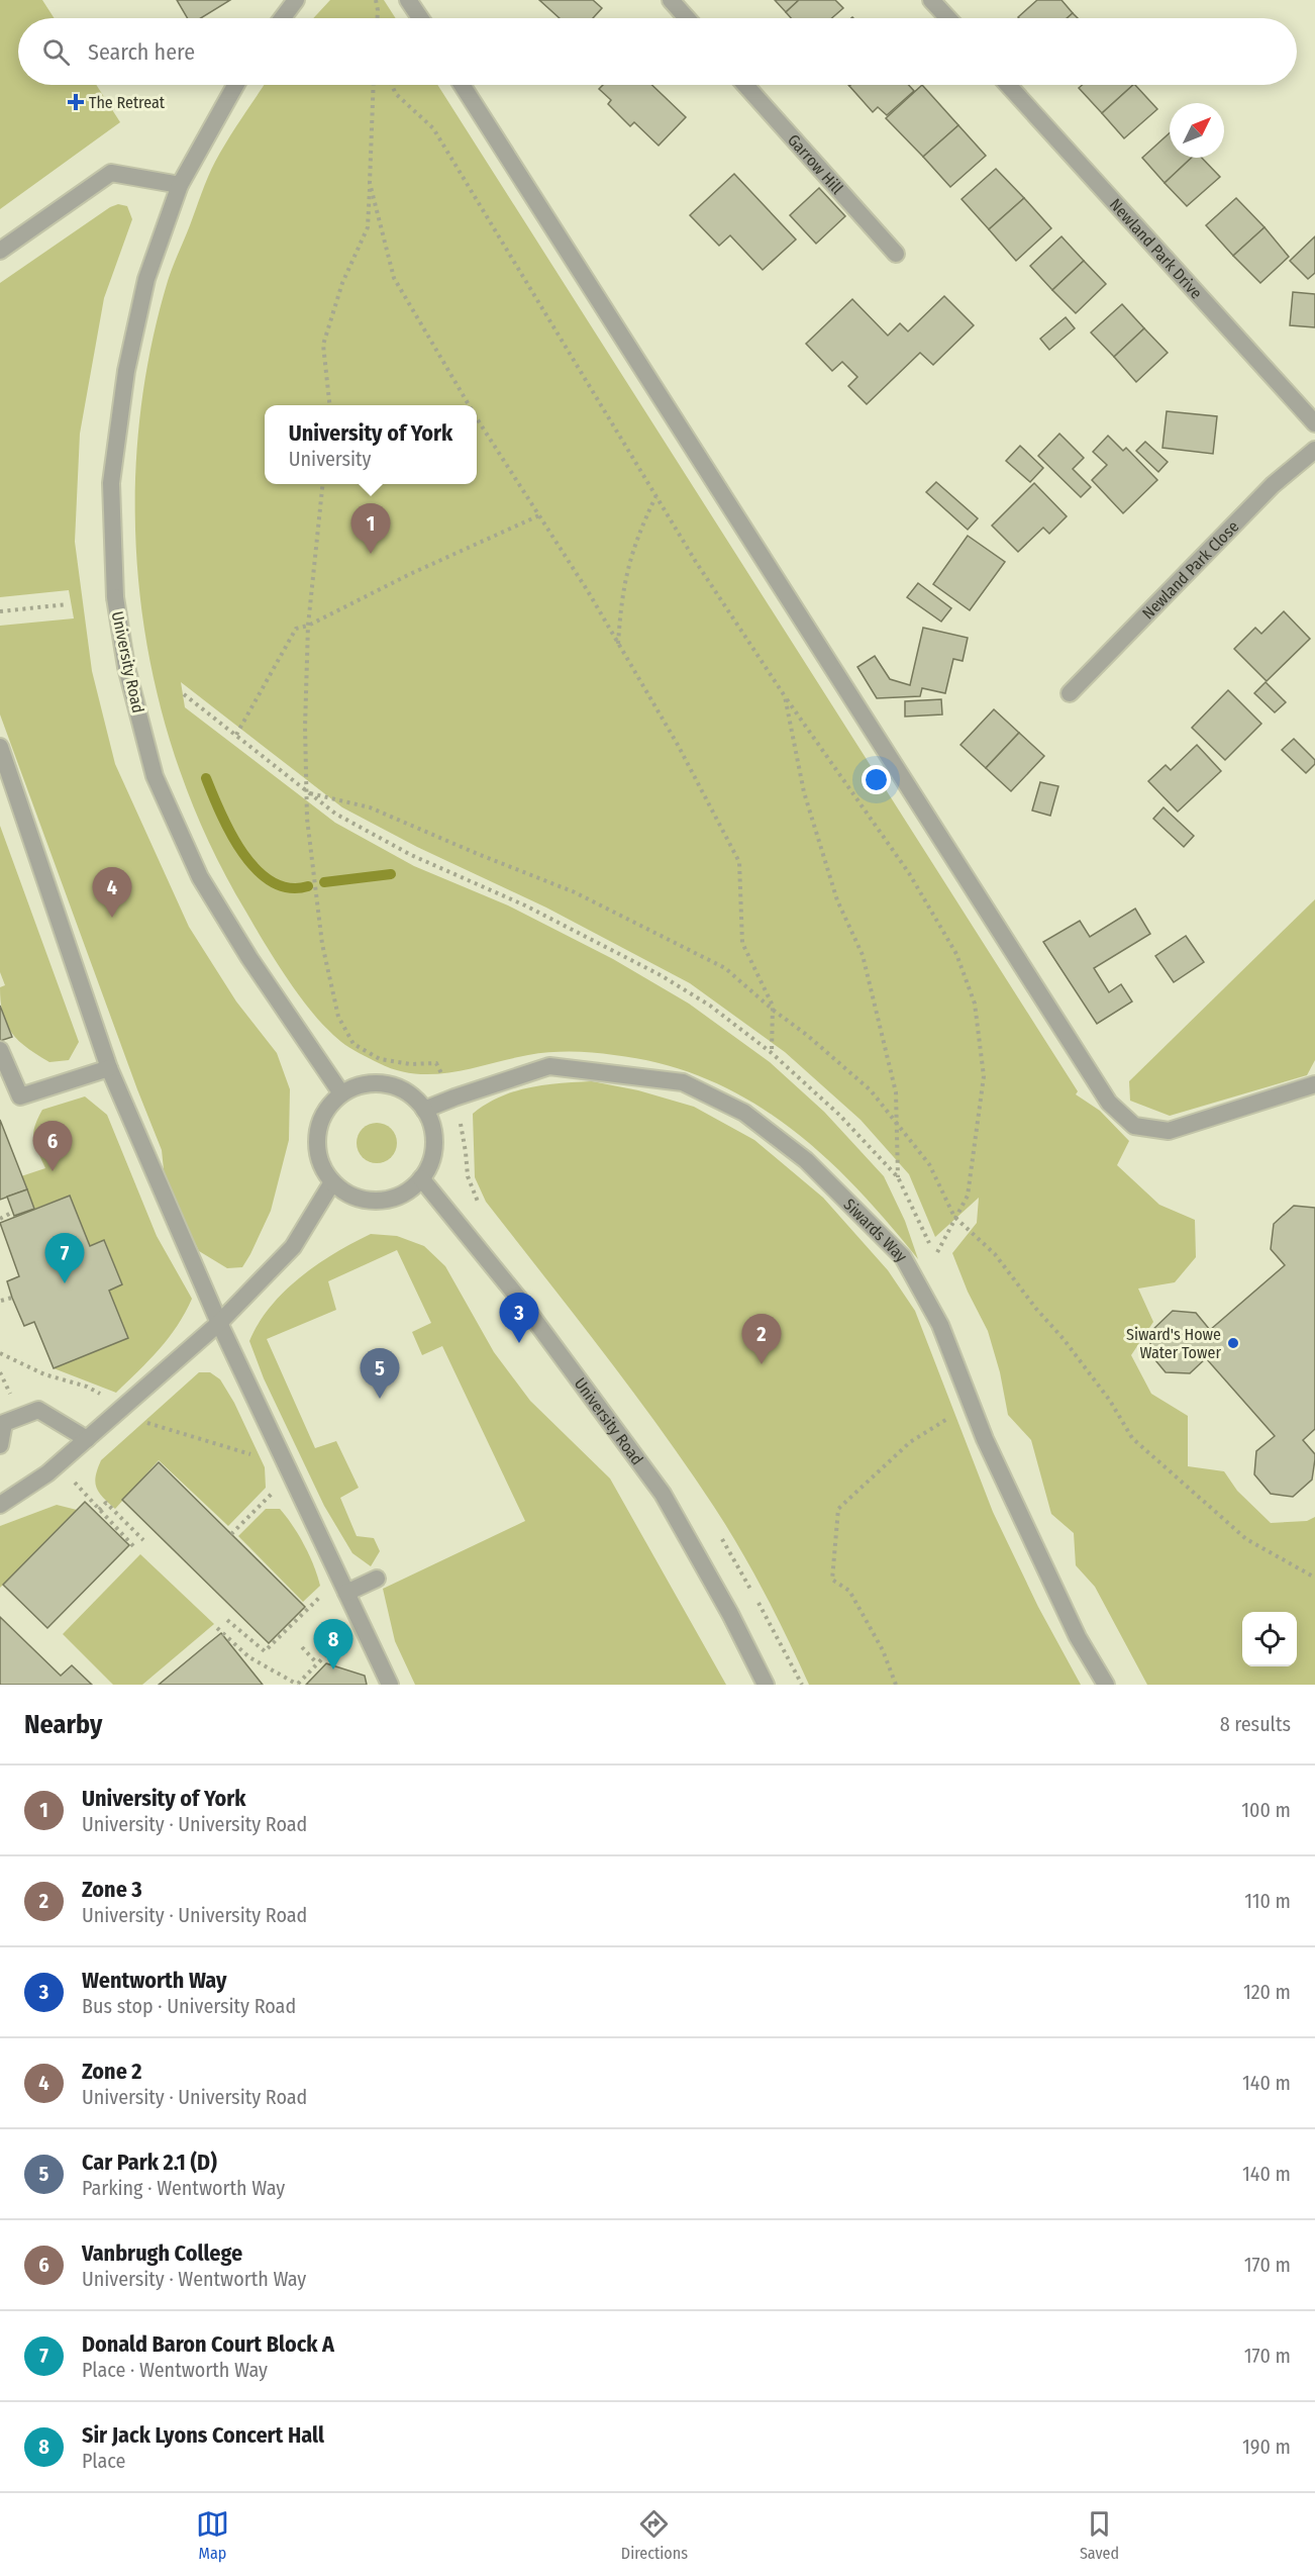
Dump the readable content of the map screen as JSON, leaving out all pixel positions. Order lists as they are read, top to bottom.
{
  "streets": {
    "street": [
      "Garrow Hill",
      "Newland Park Drive",
      "Newland Park Close",
      "University Road",
      "Siwards Way"
    ]
  },
  "crossings": [
    ["University Road", "Siwards Way"]
  ],
  "places": {
    "health": ["The Retreat"],
    "other": ["Siward's Howe Water Tower"]
  },
  "north": "top right",
  "page": {
    "search": "Search here",
    "popup": ["University of York", "University"],
    "pins": [
      "1",
      "4",
      "6",
      "7",
      "3",
      "2",
      "5",
      "8"
    ],
    "heading": ["Nearby", "8 results"],
    "list": [
      {
        "mark": "1",
        "name": "University of York",
        "note": "University · University Road",
        "value": "100 m"
      },
      {
        "mark": "2",
        "name": "Zone 3",
        "note": "University · University Road",
        "value": "110 m"
      },
      {
        "mark": "3",
        "name": "Wentworth Way",
        "note": "Bus stop · University Road",
        "value": "120 m"
      },
      {
        "mark": "4",
        "name": "Zone 2",
        "note": "University · University Road",
        "value": "140 m"
      },
      {
        "mark": "5",
        "name": "Car Park 2.1 (D)",
        "note": "Parking · Wentworth Way",
        "value": "140 m"
      },
      {
        "mark": "6",
        "name": "Vanbrugh College",
        "note": "University · Wentworth Way",
        "value": "170 m"
      },
      {
        "mark": "7",
        "name": "Donald Baron Court Block A",
        "note": "Place · Wentworth Way",
        "value": "170 m"
      },
      {
        "mark": "8",
        "name": "Sir Jack Lyons Concert Hall",
        "note": "Place",
        "value": "190 m"
      }
    ],
    "nav": ["Map", "Directions", "Saved"]
  }
}
